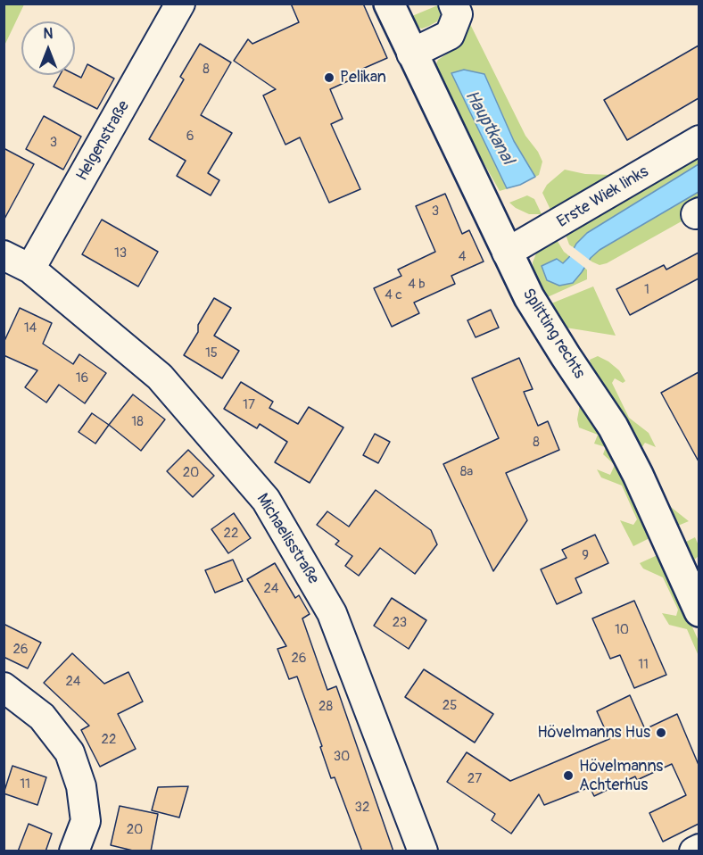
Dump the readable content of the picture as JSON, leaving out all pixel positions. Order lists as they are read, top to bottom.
{
  "streets": {
    "main road": ["Splitting rechts"],
    "street": ["Helgenstraße", "Erste Wiek links", "Michaelisstraße"]
  },
  "crossings": [
    ["Helgenstraße", "Michaelisstraße"],
    ["Erste Wiek links", "Splitting rechts"]
  ],
  "water": ["Hauptkanal"],
  "places": ["Pelikan", "Hövelmanns Hus", "Hövelmanns Achterhus"],
  "house_numbers": [
    "8",
    "6",
    "3",
    "3",
    "13",
    "4",
    "4 b",
    "1",
    "4 c",
    "14",
    "15",
    "16",
    "17",
    "18",
    "8",
    "8a",
    "20",
    "22",
    "9",
    "24",
    "23",
    "10",
    "26",
    "26",
    "11",
    "24",
    "25",
    "28",
    "22",
    "30",
    "27",
    "11",
    "32",
    "20"
  ],
  "north": "top"
}
